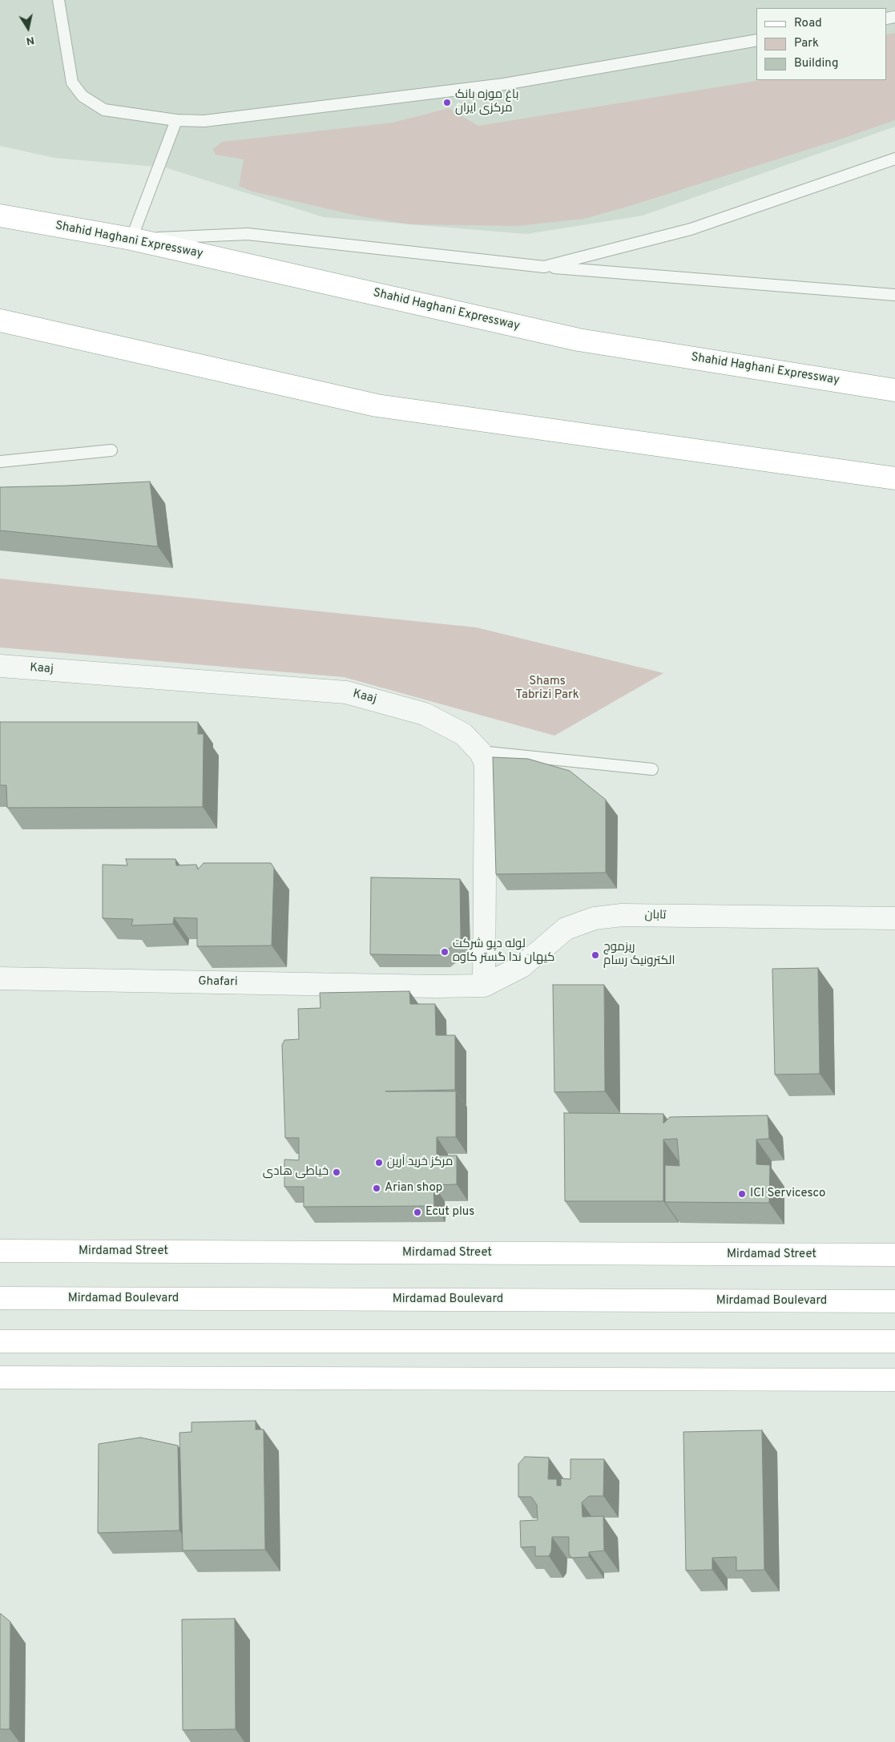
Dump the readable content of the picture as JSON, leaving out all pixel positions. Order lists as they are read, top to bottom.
{
  "streets": {
    "main road": ["Shahid Haghani Expressway", "Mirdamad Street", "Mirdamad Boulevard"],
    "street": ["Kaaj", "تابان", "Ghafari"]
  },
  "crossings": [
    ["Kaaj", "تابان"],
    ["تابان", "Ghafari"]
  ],
  "parks": ["Shams Tabrizi Park"],
  "places": [
    "باغ موزه بانک مرکزی ایران",
    "لوله دپو شرکت کیهان ندا گستر کاوه",
    "ریزموج الکترونیک رسام",
    "مرکز خرید آرین",
    "خیاطی هادی",
    "Arian shop",
    "ICI Servicesco",
    "Ecut plus"
  ],
  "legend": ["Road", "Park", "Building"],
  "north": "bottom"
}
